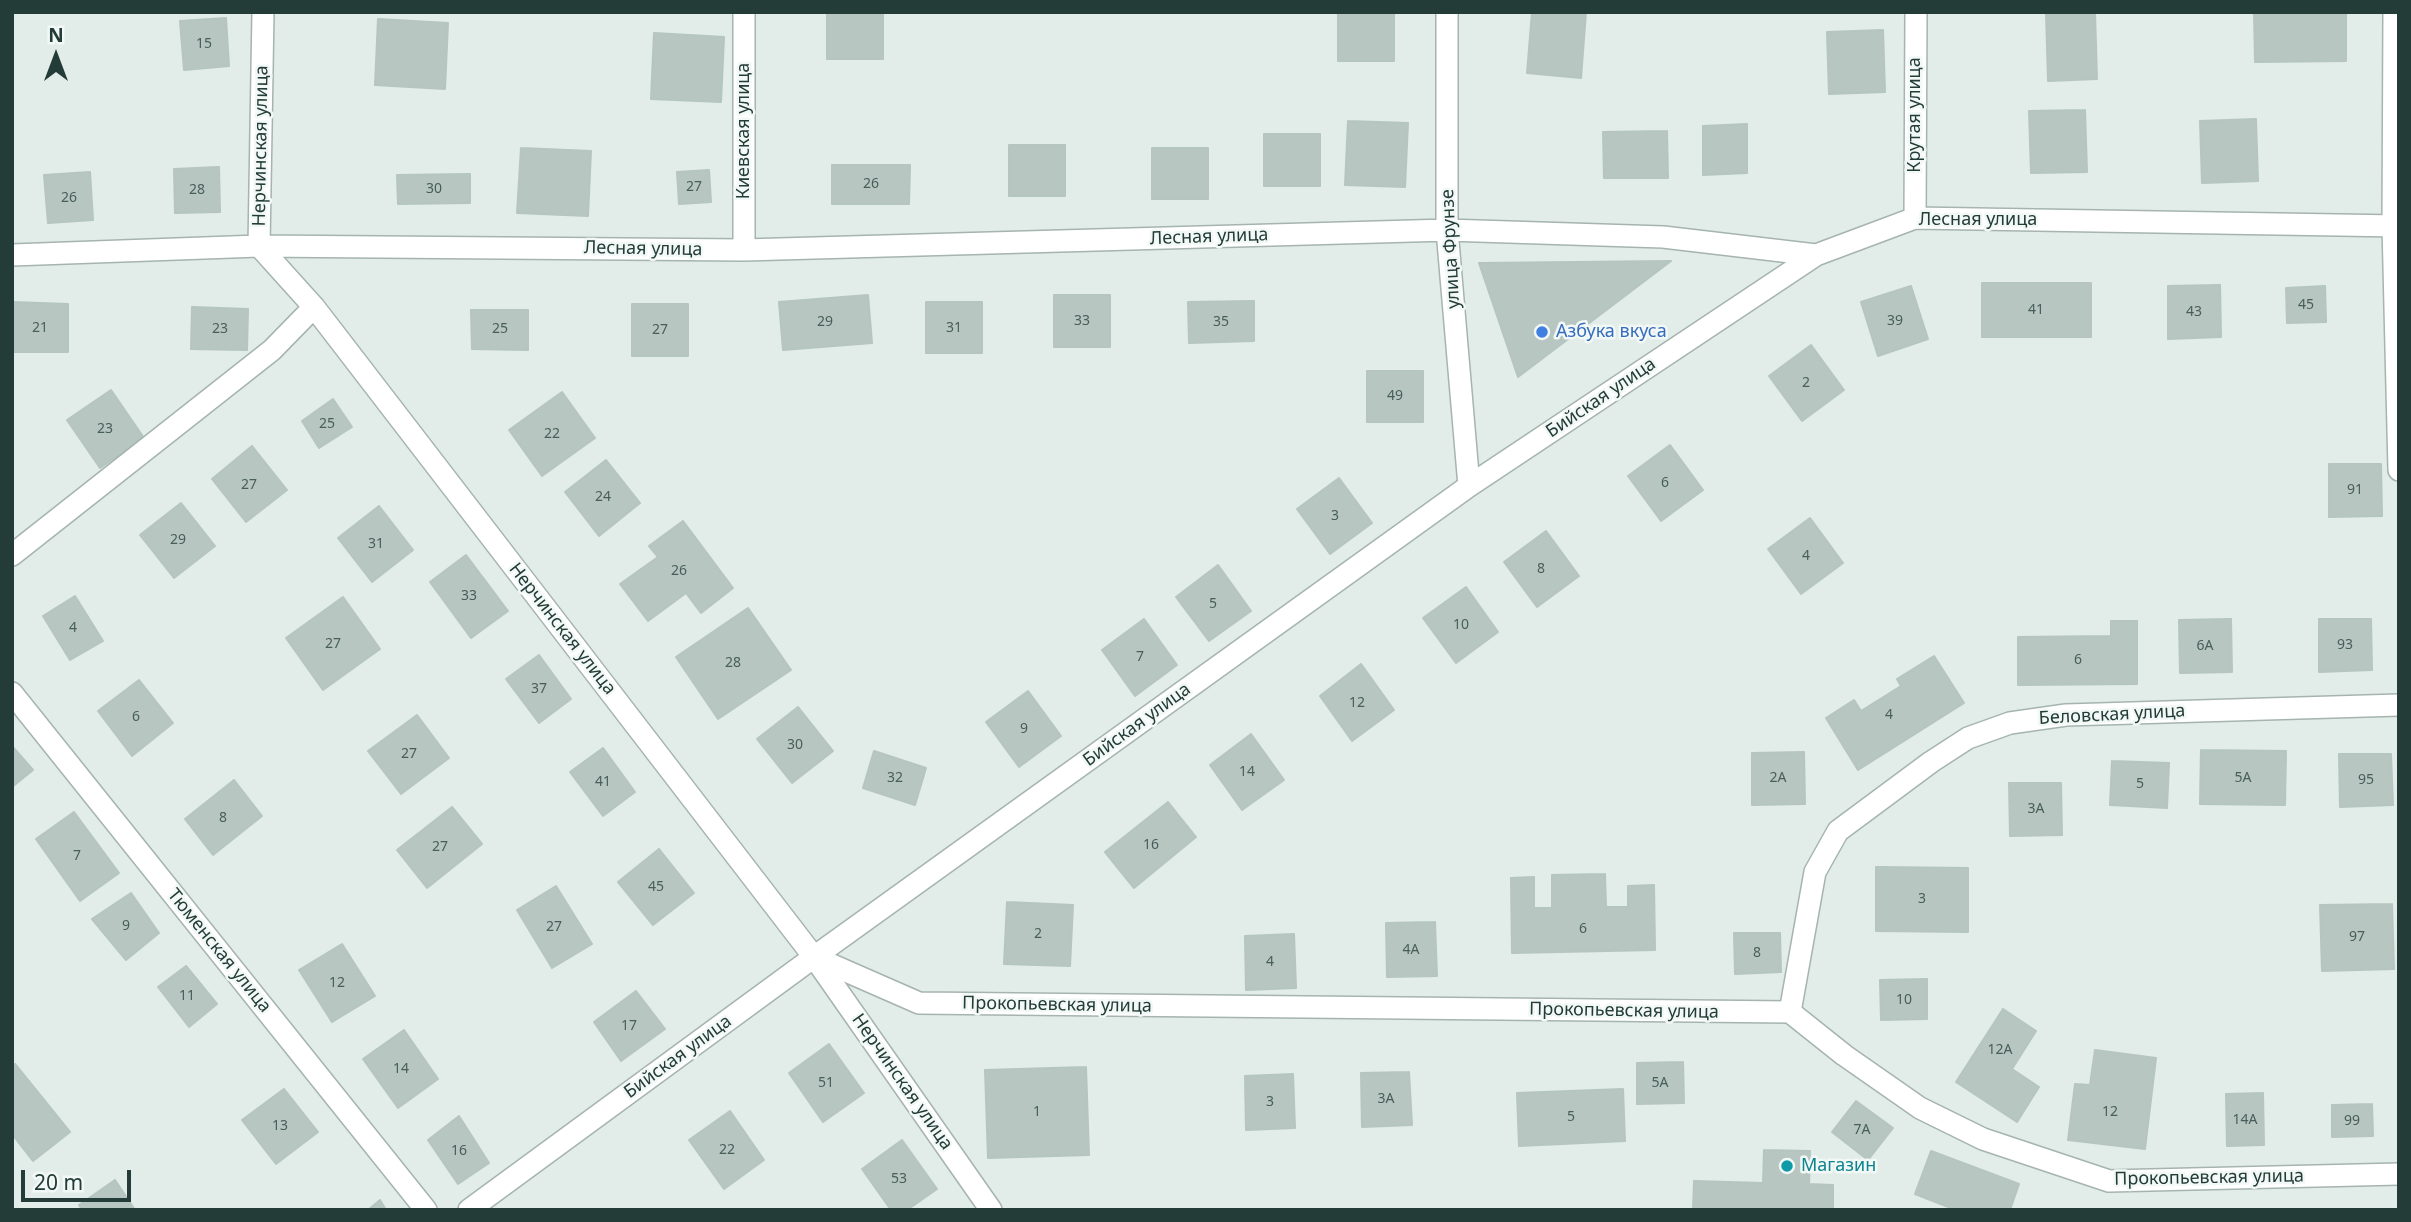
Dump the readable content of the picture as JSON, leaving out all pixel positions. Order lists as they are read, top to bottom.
{
  "streets": {
    "street": [
      "Крутая улица",
      "Киевская улица",
      "Нерчинская улица",
      "Лесная улица",
      "улица Фрунзе",
      "Бийская улица",
      "Беловская улица",
      "Тюменская улица",
      "Прокопьевская улица"
    ]
  },
  "crossings": [
    ["Крутая улица", "Лесная улица"],
    ["Киевская улица", "Лесная улица"],
    ["Нерчинская улица", "Лесная улица"],
    ["Нерчинская улица", "Бийская улица"],
    ["Нерчинская улица", "Прокопьевская улица"],
    ["Лесная улица", "улица Фрунзе"],
    ["Лесная улица", "Бийская улица"],
    ["улица Фрунзе", "Бийская улица"],
    ["Бийская улица", "Прокопьевская улица"],
    ["Беловская улица", "Прокопьевская улица"]
  ],
  "places": ["Азбука вкуса", "Магазин"],
  "house_numbers": [
    "15",
    "26",
    "27",
    "30",
    "28",
    "26",
    "45",
    "41",
    "43",
    "33",
    "39",
    "29",
    "35",
    "21",
    "31",
    "23",
    "25",
    "27",
    "2",
    "49",
    "25",
    "23",
    "22",
    "6",
    "27",
    "91",
    "24",
    "3",
    "29",
    "31",
    "4",
    "8",
    "26",
    "33",
    "5",
    "10",
    "4",
    "27",
    "93",
    "6А",
    "7",
    "6",
    "28",
    "37",
    "12",
    "4",
    "6",
    "9",
    "30",
    "27",
    "14",
    "32",
    "2А",
    "5А",
    "95",
    "41",
    "5",
    "3А",
    "8",
    "16",
    "27",
    "7",
    "45",
    "3",
    "9",
    "27",
    "6",
    "2",
    "97",
    "4А",
    "8",
    "4",
    "12",
    "11",
    "10",
    "17",
    "12А",
    "14",
    "51",
    "5А",
    "3А",
    "3",
    "1",
    "12",
    "5",
    "14А",
    "99",
    "13",
    "7А",
    "22",
    "16",
    "53"
  ],
  "scale_bar": "20 m",
  "north": "top"
}
